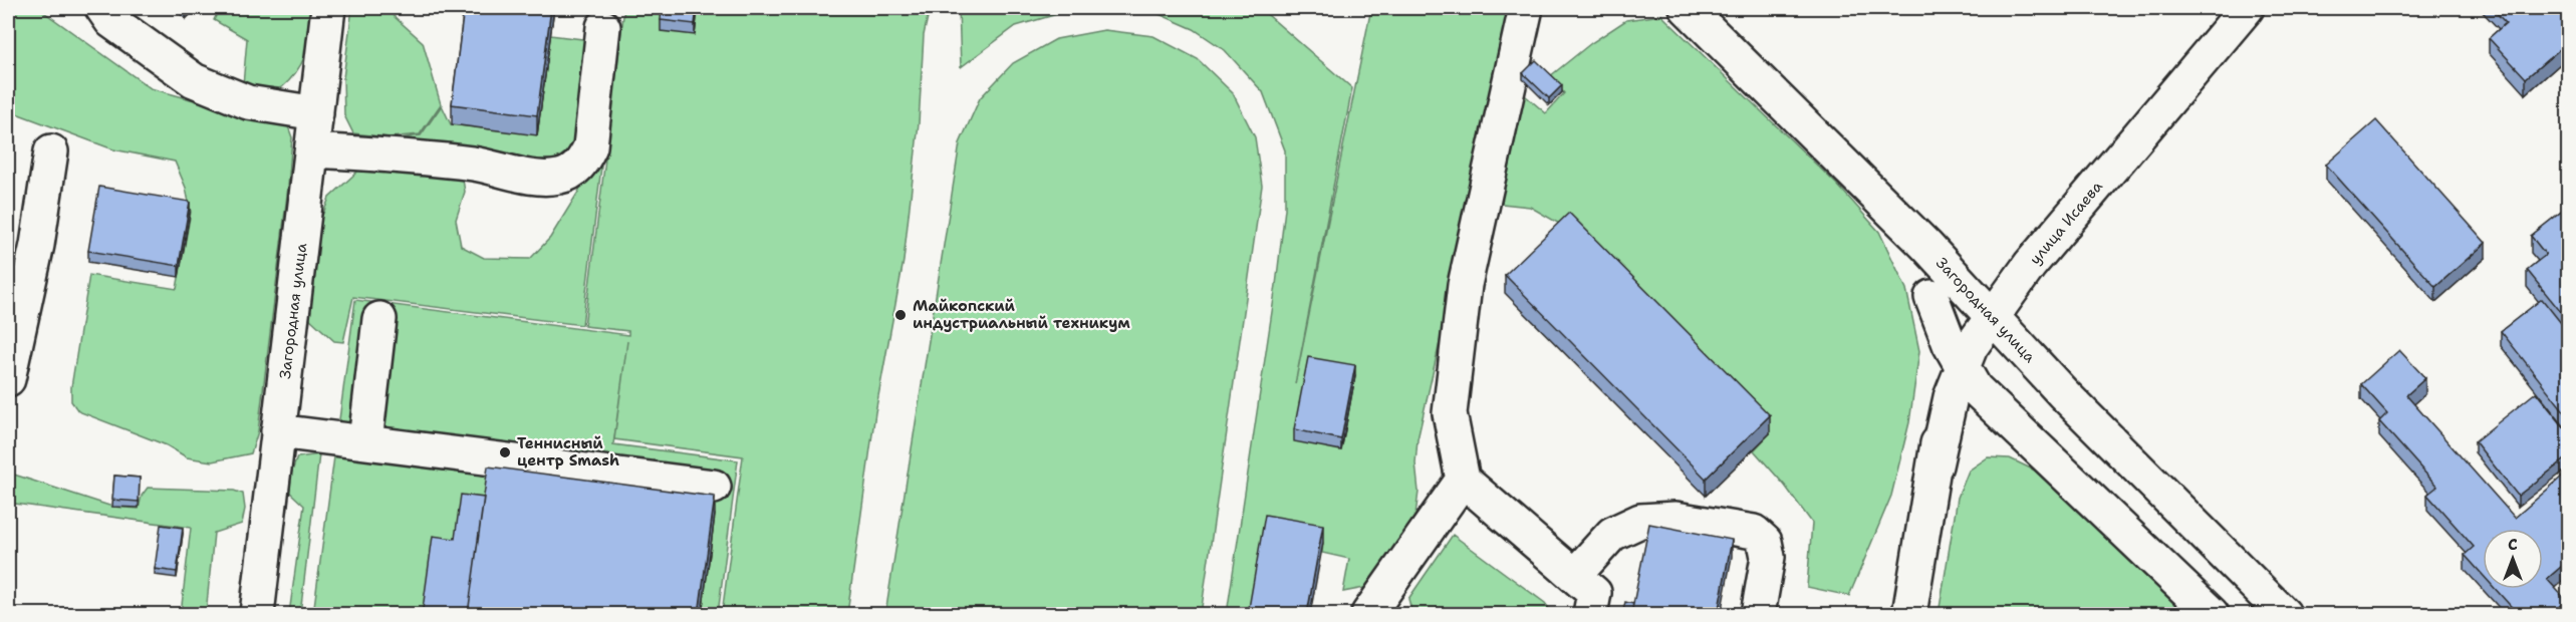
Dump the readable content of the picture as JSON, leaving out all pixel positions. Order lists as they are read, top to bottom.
{
  "streets": {
    "street": ["улица Исаева", "Загородная улица"]
  },
  "crossings": [
    ["улица Исаева", "Загородная улица"]
  ],
  "places": ["Майкопский индустриальный техникум", "Теннисный центр Smash"],
  "north": "top"
}
